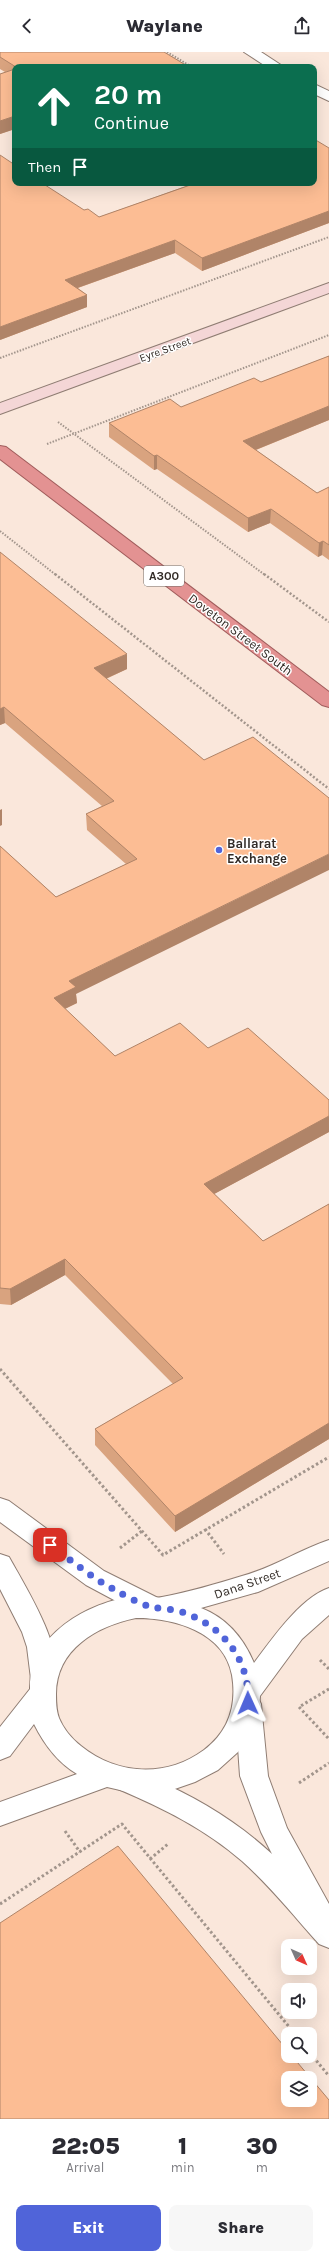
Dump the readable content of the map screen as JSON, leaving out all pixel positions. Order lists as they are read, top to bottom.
{
  "streets": {
    "highway": ["A300", "Doveton Street South"],
    "main road": ["Eyre Street"],
    "street": ["Dana Street"]
  },
  "places": ["Ballarat Exchange"],
  "north": "bottom right",
  "page": {
    "header": "Waylane",
    "turn": ["20 m", "Continue"],
    "then": "Then",
    "eta": [
      "22:05",
      "Arrival",
      "1",
      "min",
      "30",
      "m"
    ],
    "buttons": ["Exit", "Share"]
  }
}
